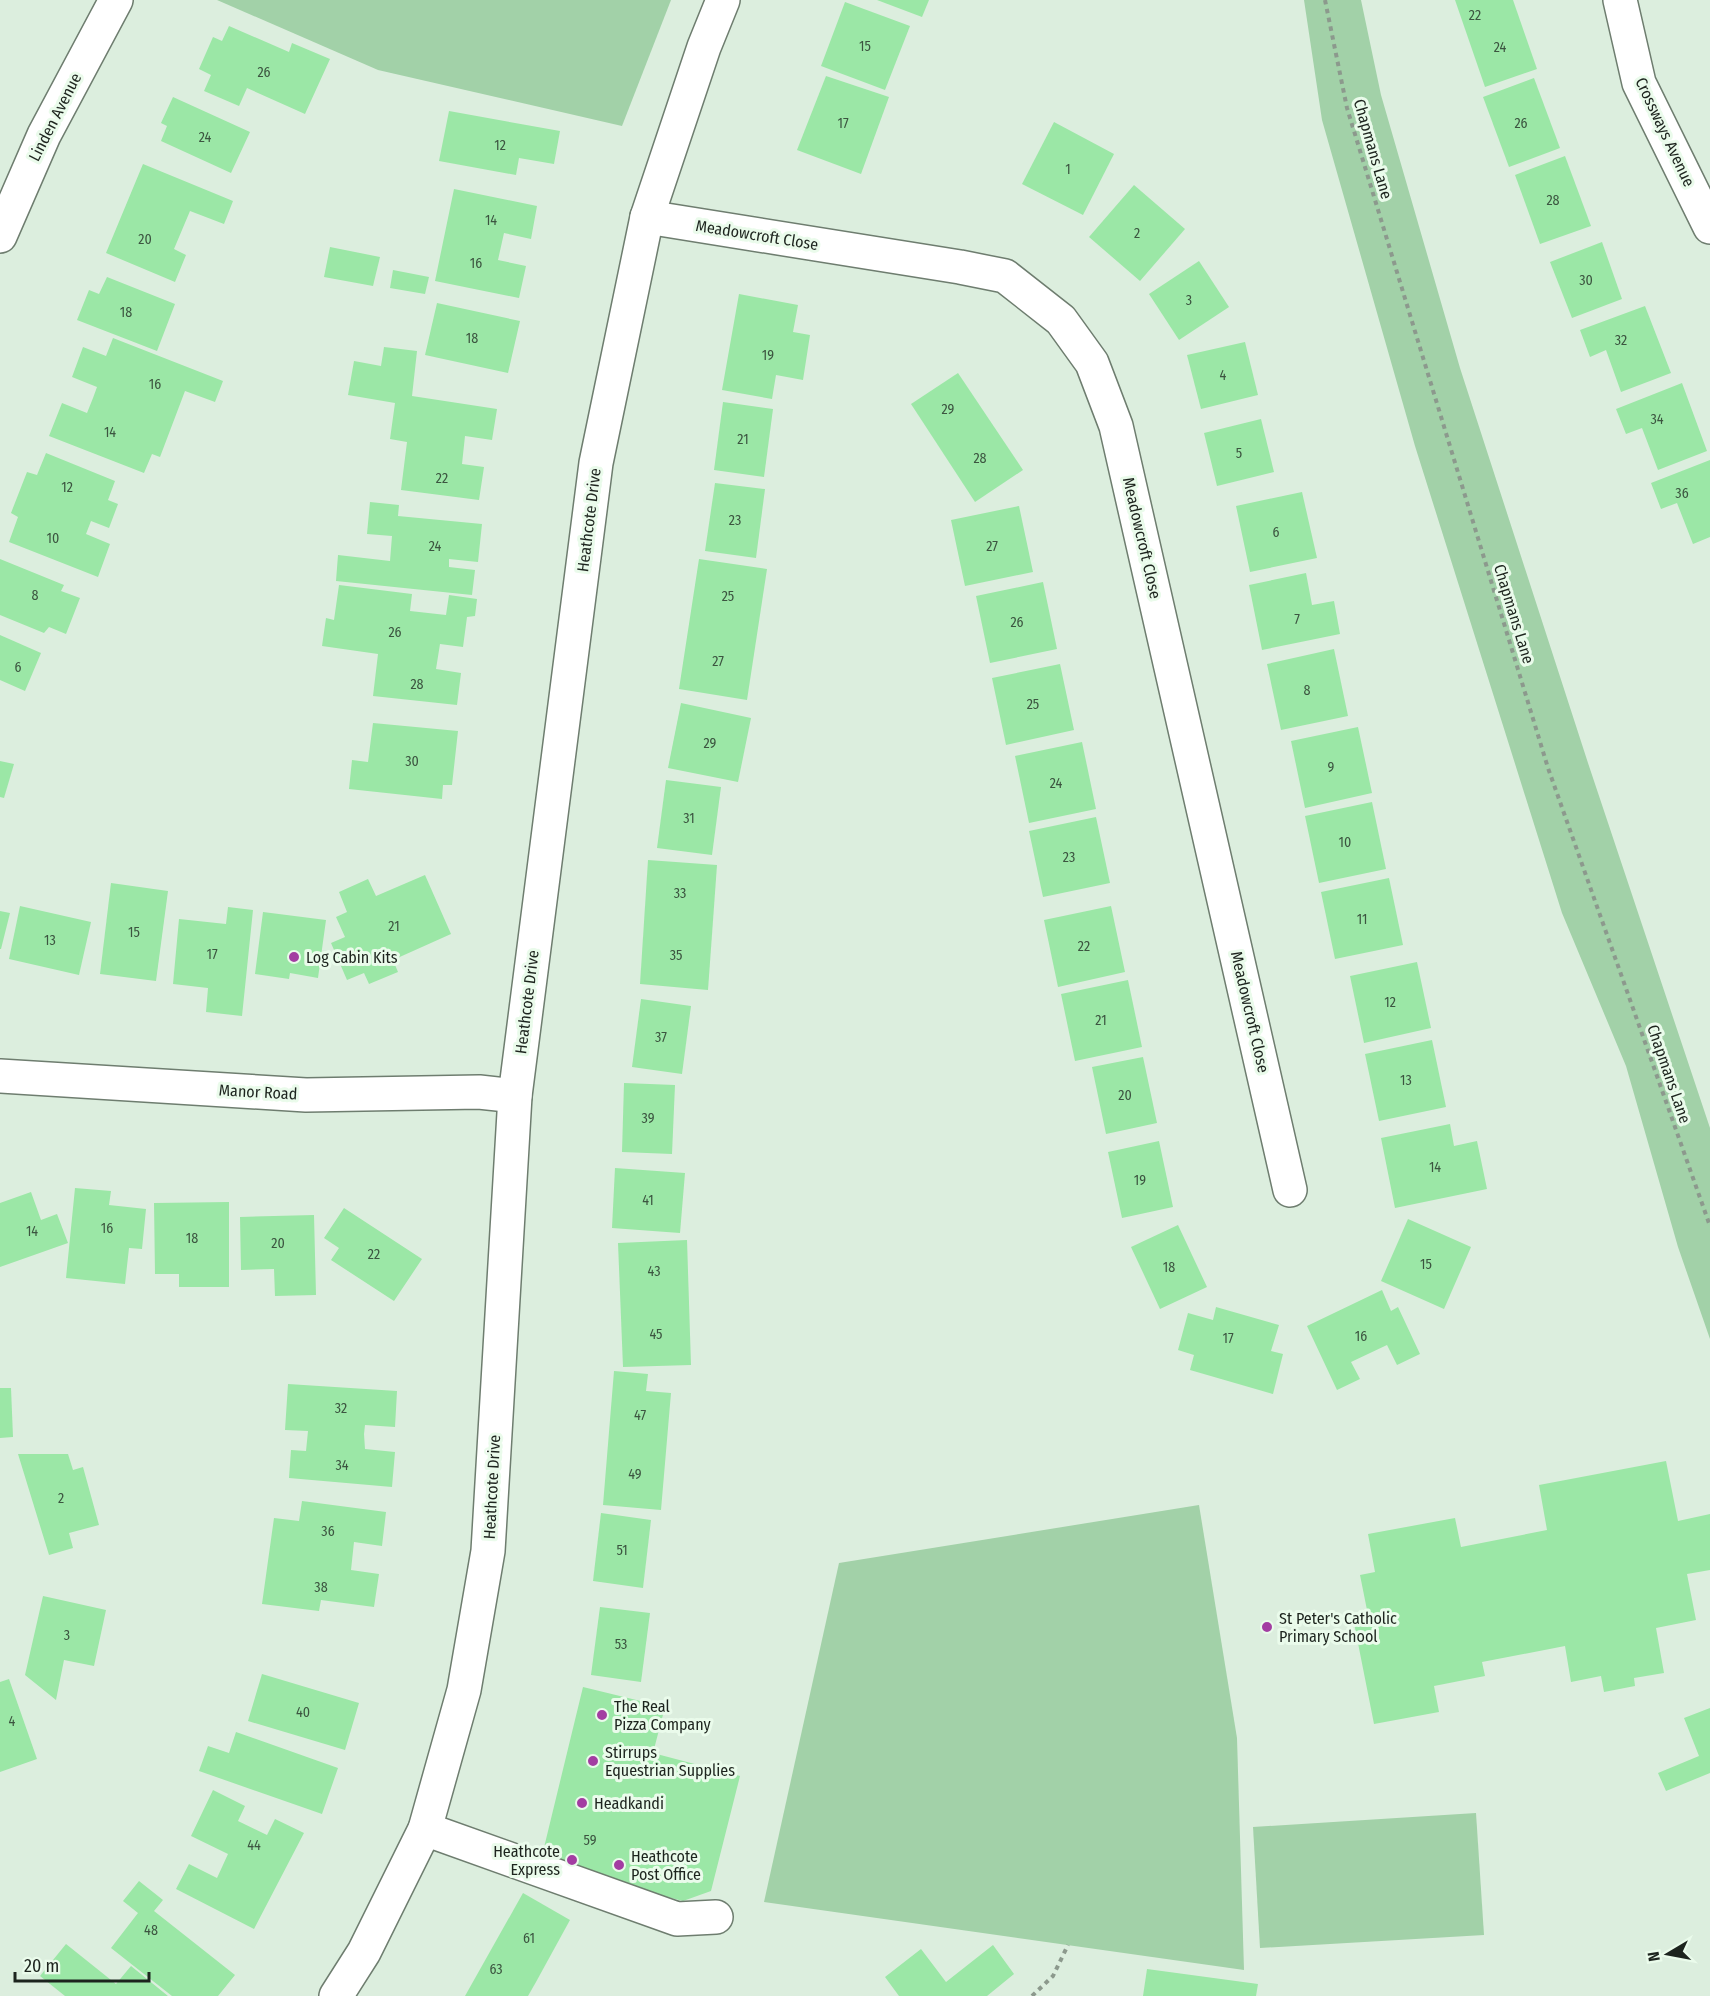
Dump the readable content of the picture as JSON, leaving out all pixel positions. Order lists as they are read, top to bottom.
{
  "streets": {
    "street": [
      "Linden Avenue",
      "Crossways Avenue",
      "Meadowcroft Close",
      "Heathcote Drive",
      "Manor Road"
    ],
    "path": ["Chapmans Lane"]
  },
  "crossings": [
    ["Meadowcroft Close", "Heathcote Drive"],
    ["Heathcote Drive", "Manor Road"]
  ],
  "places": [
    "Log Cabin Kits",
    "St Peter's Catholic Primary School",
    "The Real Pizza Company",
    "Stirrups Equestrian Supplies",
    "Headkandi",
    "Heathcote Express",
    "Heathcote Post Office"
  ],
  "house_numbers": [
    "22",
    "15",
    "24",
    "26",
    "17",
    "26",
    "24",
    "12",
    "1",
    "28",
    "14",
    "2",
    "20",
    "16",
    "30",
    "3",
    "18",
    "18",
    "32",
    "19",
    "4",
    "16",
    "29",
    "34",
    "14",
    "21",
    "5",
    "28",
    "22",
    "12",
    "36",
    "23",
    "6",
    "10",
    "24",
    "27",
    "8",
    "25",
    "7",
    "26",
    "26",
    "27",
    "6",
    "28",
    "8",
    "25",
    "29",
    "30",
    "9",
    "24",
    "31",
    "10",
    "23",
    "33",
    "11",
    "21",
    "15",
    "13",
    "22",
    "17",
    "35",
    "12",
    "21",
    "37",
    "13",
    "20",
    "39",
    "14",
    "19",
    "41",
    "16",
    "14",
    "18",
    "20",
    "22",
    "15",
    "18",
    "43",
    "45",
    "16",
    "17",
    "32",
    "47",
    "34",
    "49",
    "2",
    "36",
    "51",
    "38",
    "3",
    "53",
    "40",
    "4",
    "59",
    "44",
    "48",
    "61",
    "63"
  ],
  "scale_bar": "20 m",
  "north": "left"
}
